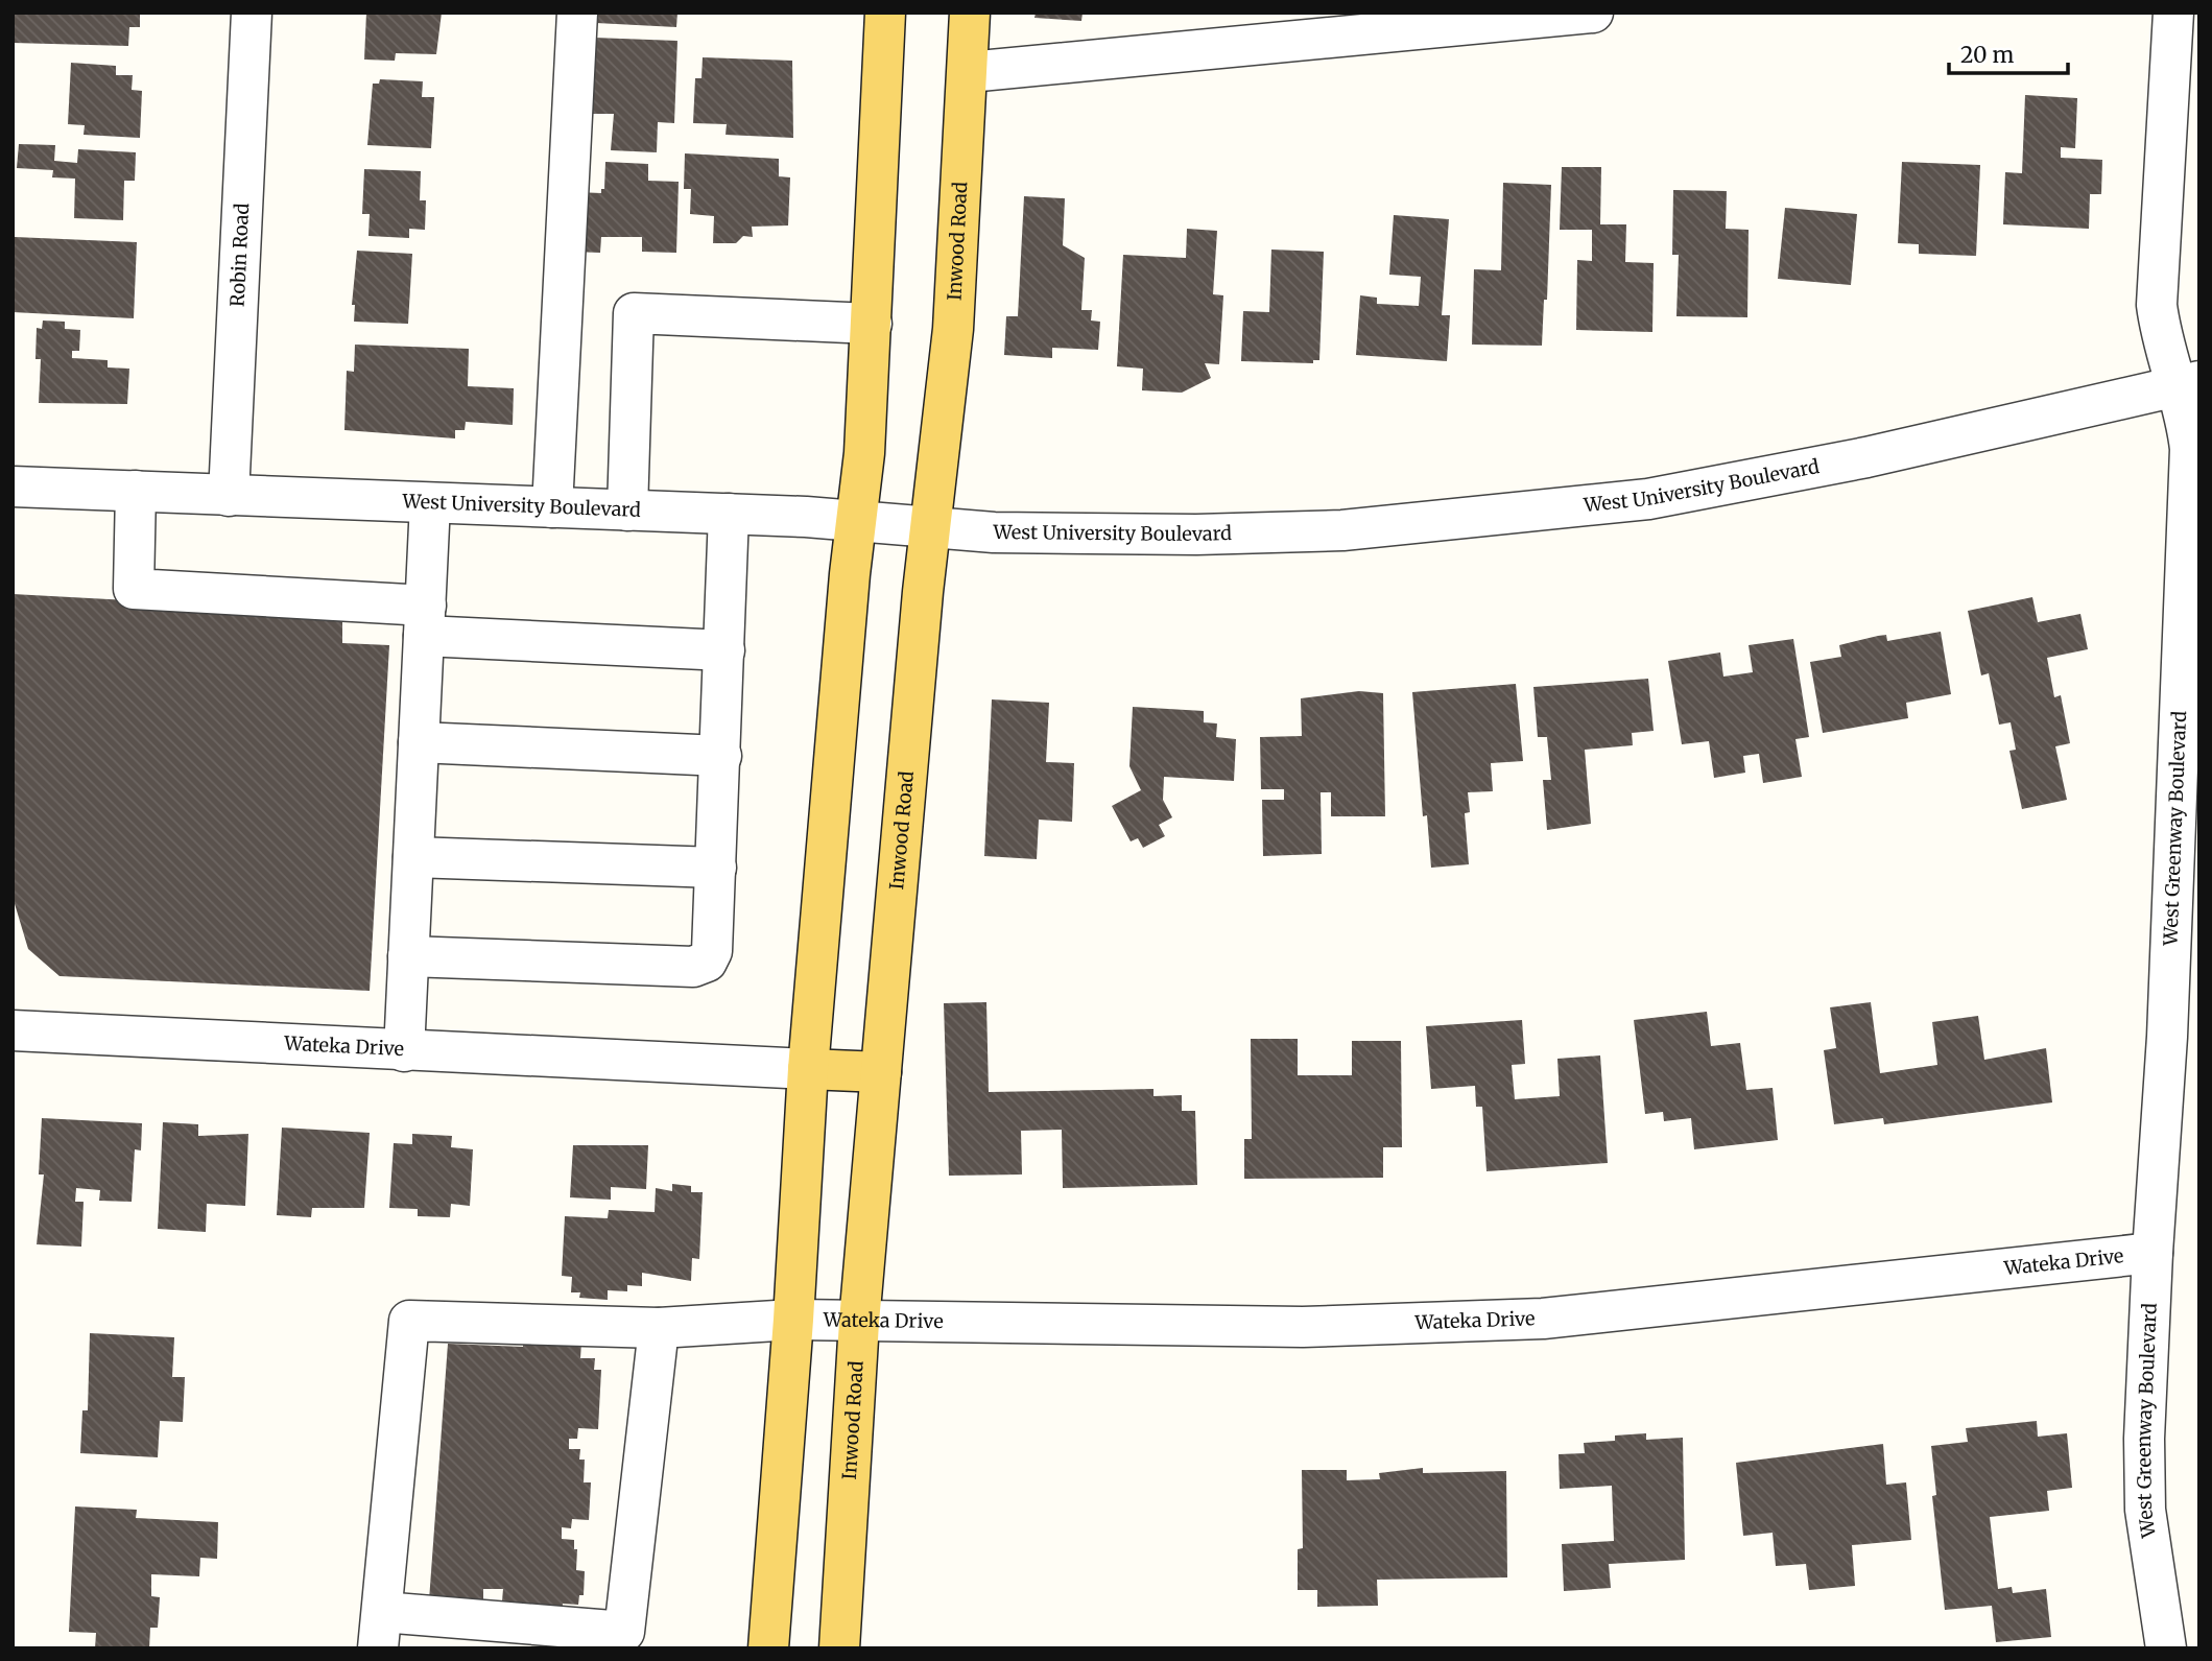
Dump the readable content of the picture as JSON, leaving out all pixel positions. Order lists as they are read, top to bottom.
{
  "streets": {
    "main road": ["Inwood Road"],
    "street": [
      "Robin Road",
      "West University Boulevard",
      "West Greenway Boulevard",
      "Wateka Drive"
    ]
  },
  "crossings": [
    ["Inwood Road", "West University Boulevard"],
    ["Inwood Road", "Wateka Drive"],
    ["Robin Road", "West University Boulevard"],
    ["West University Boulevard", "West Greenway Boulevard"],
    ["West Greenway Boulevard", "Wateka Drive"]
  ],
  "scale_bar": "20 m"
}
